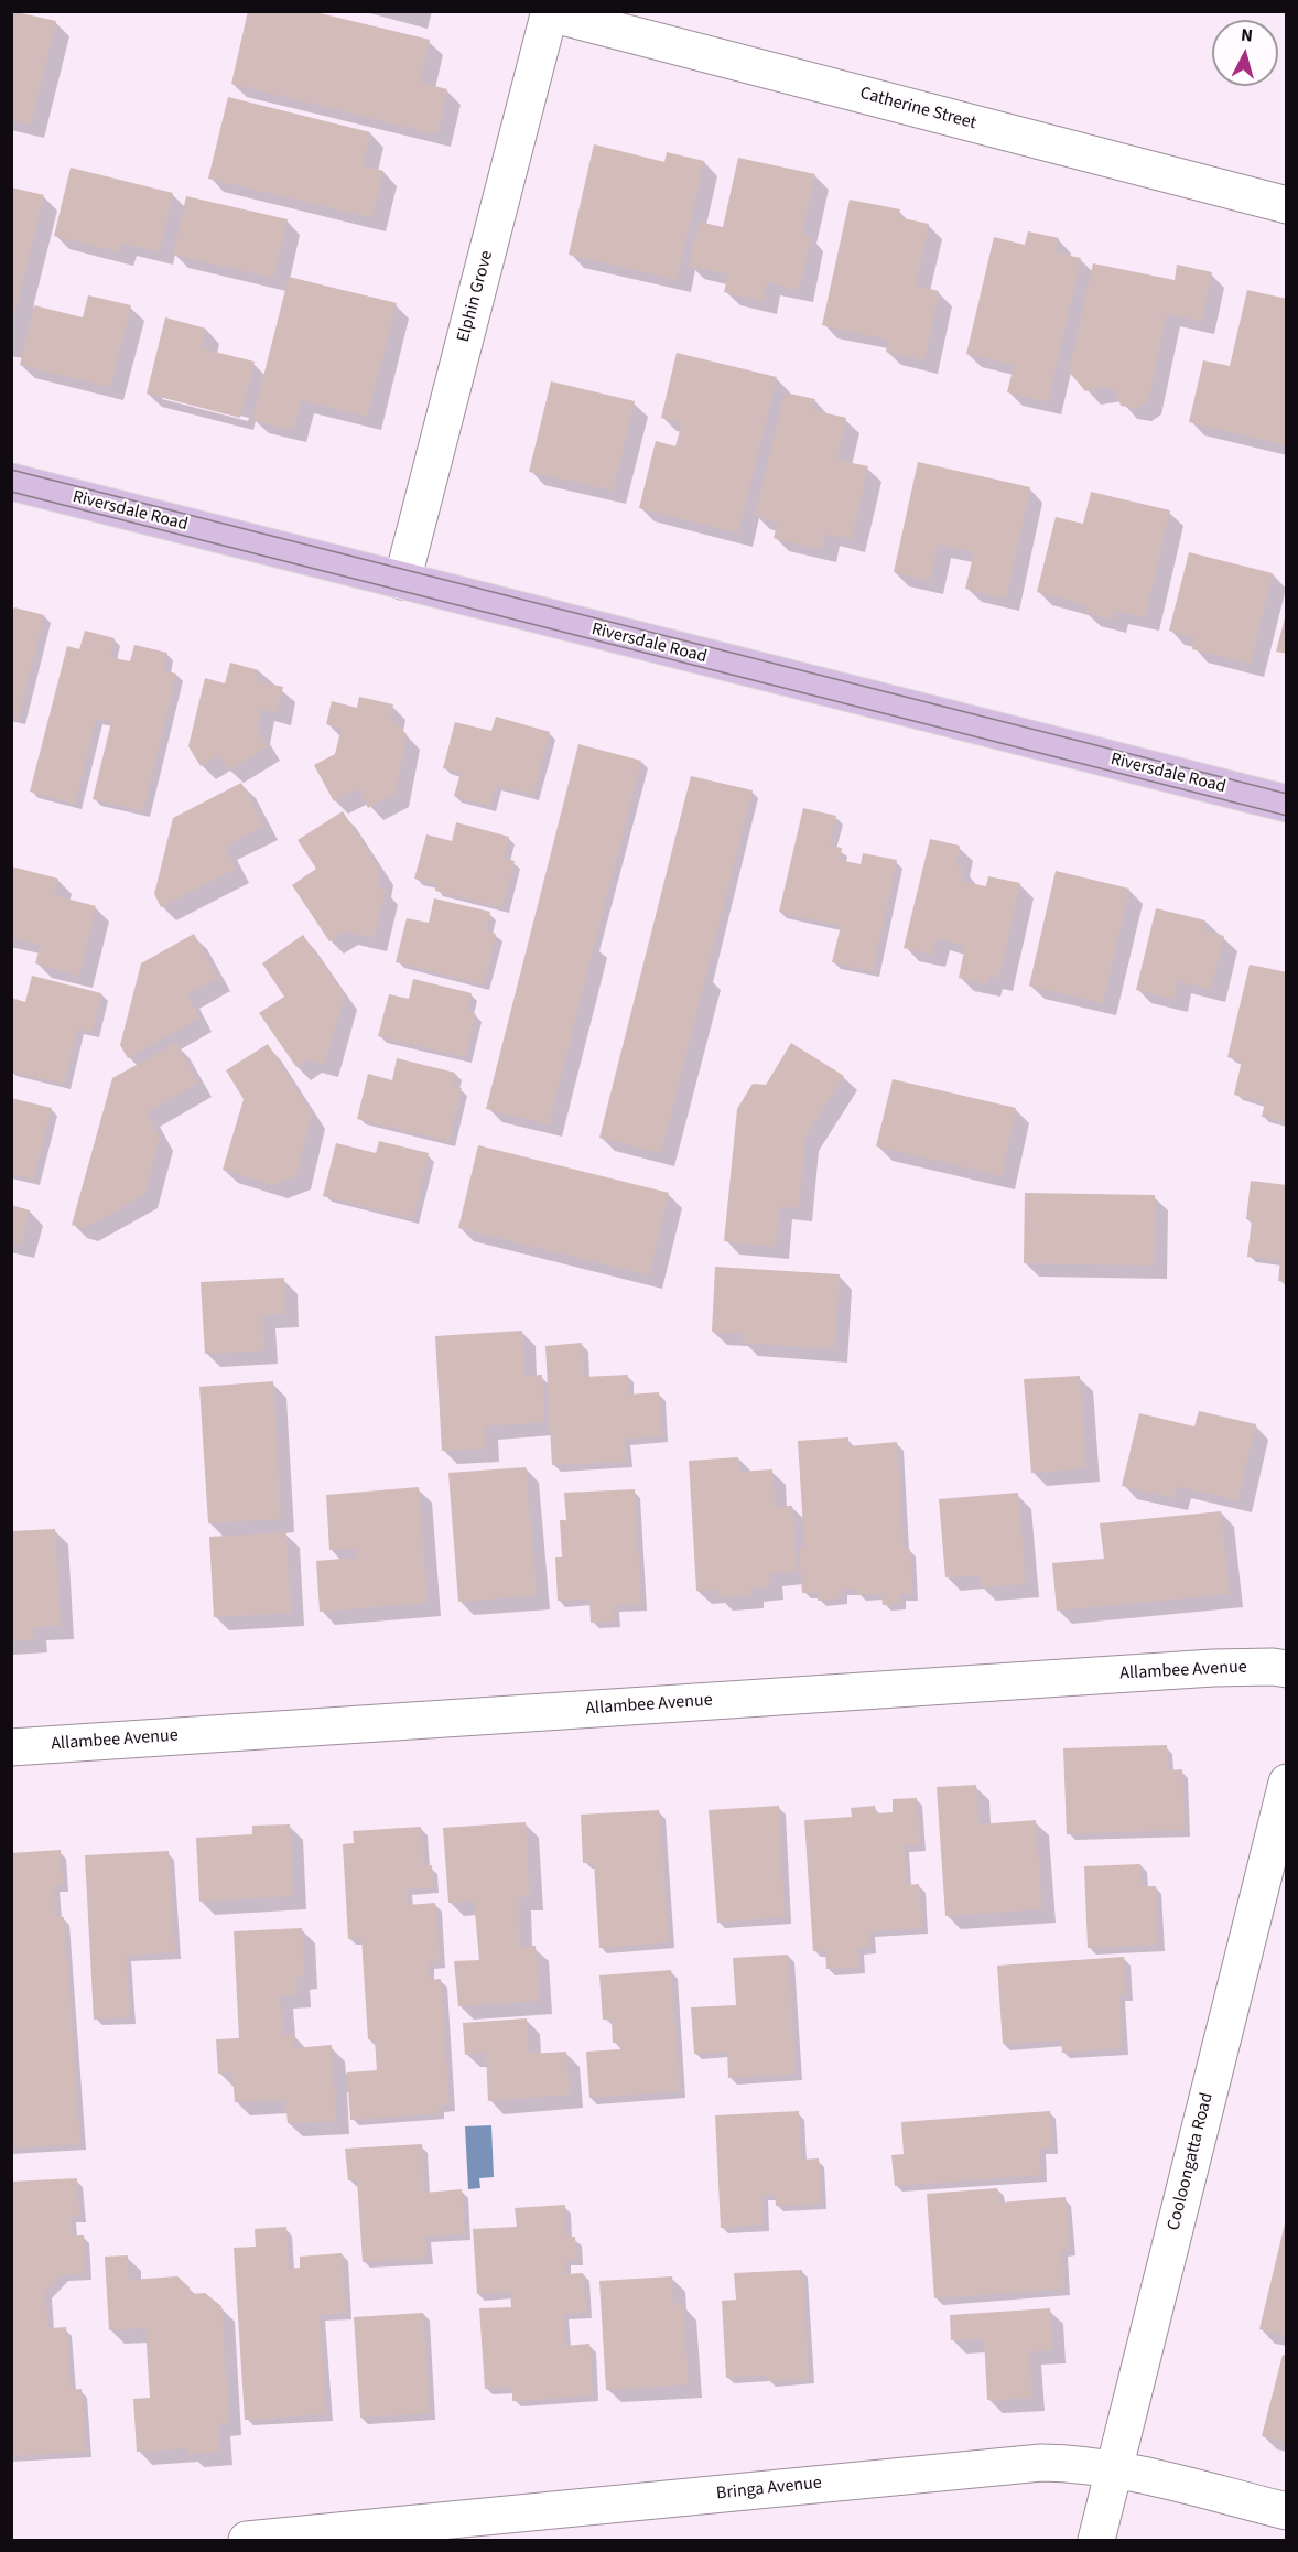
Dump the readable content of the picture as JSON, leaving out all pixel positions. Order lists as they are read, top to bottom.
{
  "streets": {
    "main road": ["Riversdale Road"],
    "street": [
      "Catherine Street",
      "Elphin Grove",
      "Allambee Avenue",
      "Cooloongatta Road",
      "Bringa Avenue"
    ]
  },
  "crossings": [
    ["Catherine Street", "Elphin Grove"],
    ["Elphin Grove", "Riversdale Road"],
    ["Cooloongatta Road", "Bringa Avenue"]
  ],
  "north": "top"
}
